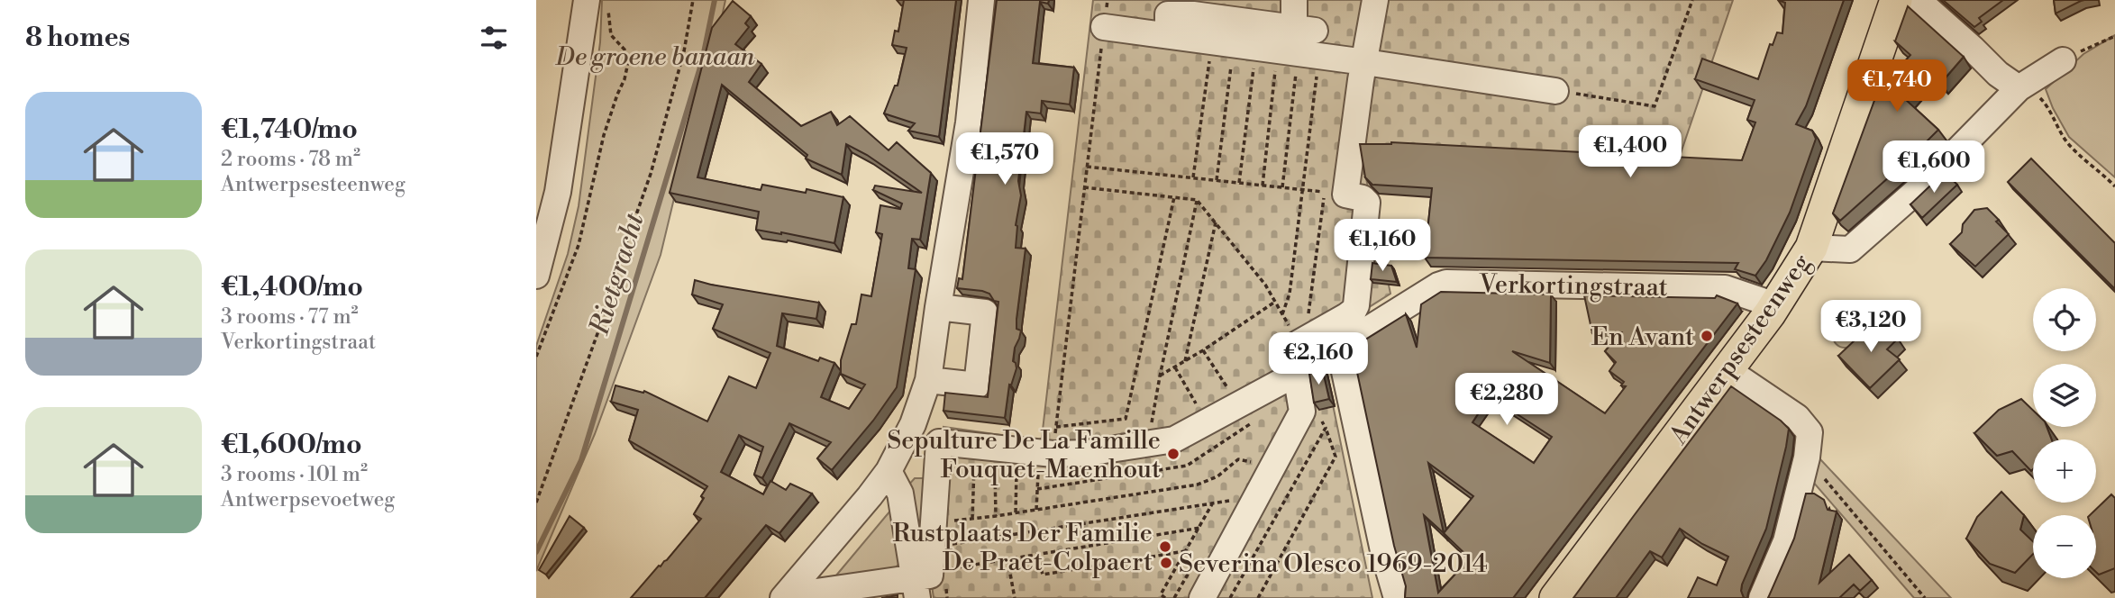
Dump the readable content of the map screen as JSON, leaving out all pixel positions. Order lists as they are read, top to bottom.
{
  "streets": {
    "main road": ["Antwerpsesteenweg"],
    "street": ["Verkortingstraat"]
  },
  "crossings": [
    ["Verkortingstraat", "Antwerpsesteenweg"]
  ],
  "water": ["Rietgracht"],
  "parks": ["De groene banaan"],
  "places": [
    "En Avant",
    "Sepulture De La Famille Fouquet-Maenhout",
    "Rustplaats Der Familie De Praet-Colpaert",
    "Severina Olesco 1969-2014"
  ],
  "page": {
    "heading": "8 homes",
    "price": [
      "€1,740",
      "€1,400",
      "€1,570",
      "€1,600",
      "€1,160",
      "€3,120",
      "€2,160",
      "€2,280"
    ],
    "list": [
      {
        "name": "€1,740/mo",
        "note": "2 rooms · 78 m² · Antwerpsesteenweg"
      },
      {
        "name": "€1,400/mo",
        "note": "3 rooms · 77 m² · Verkortingstraat"
      },
      {
        "name": "€1,600/mo",
        "note": "3 rooms · 101 m² · Antwerpsevoetweg"
      }
    ],
    "map_buttons": ["+", "−"]
  }
}
